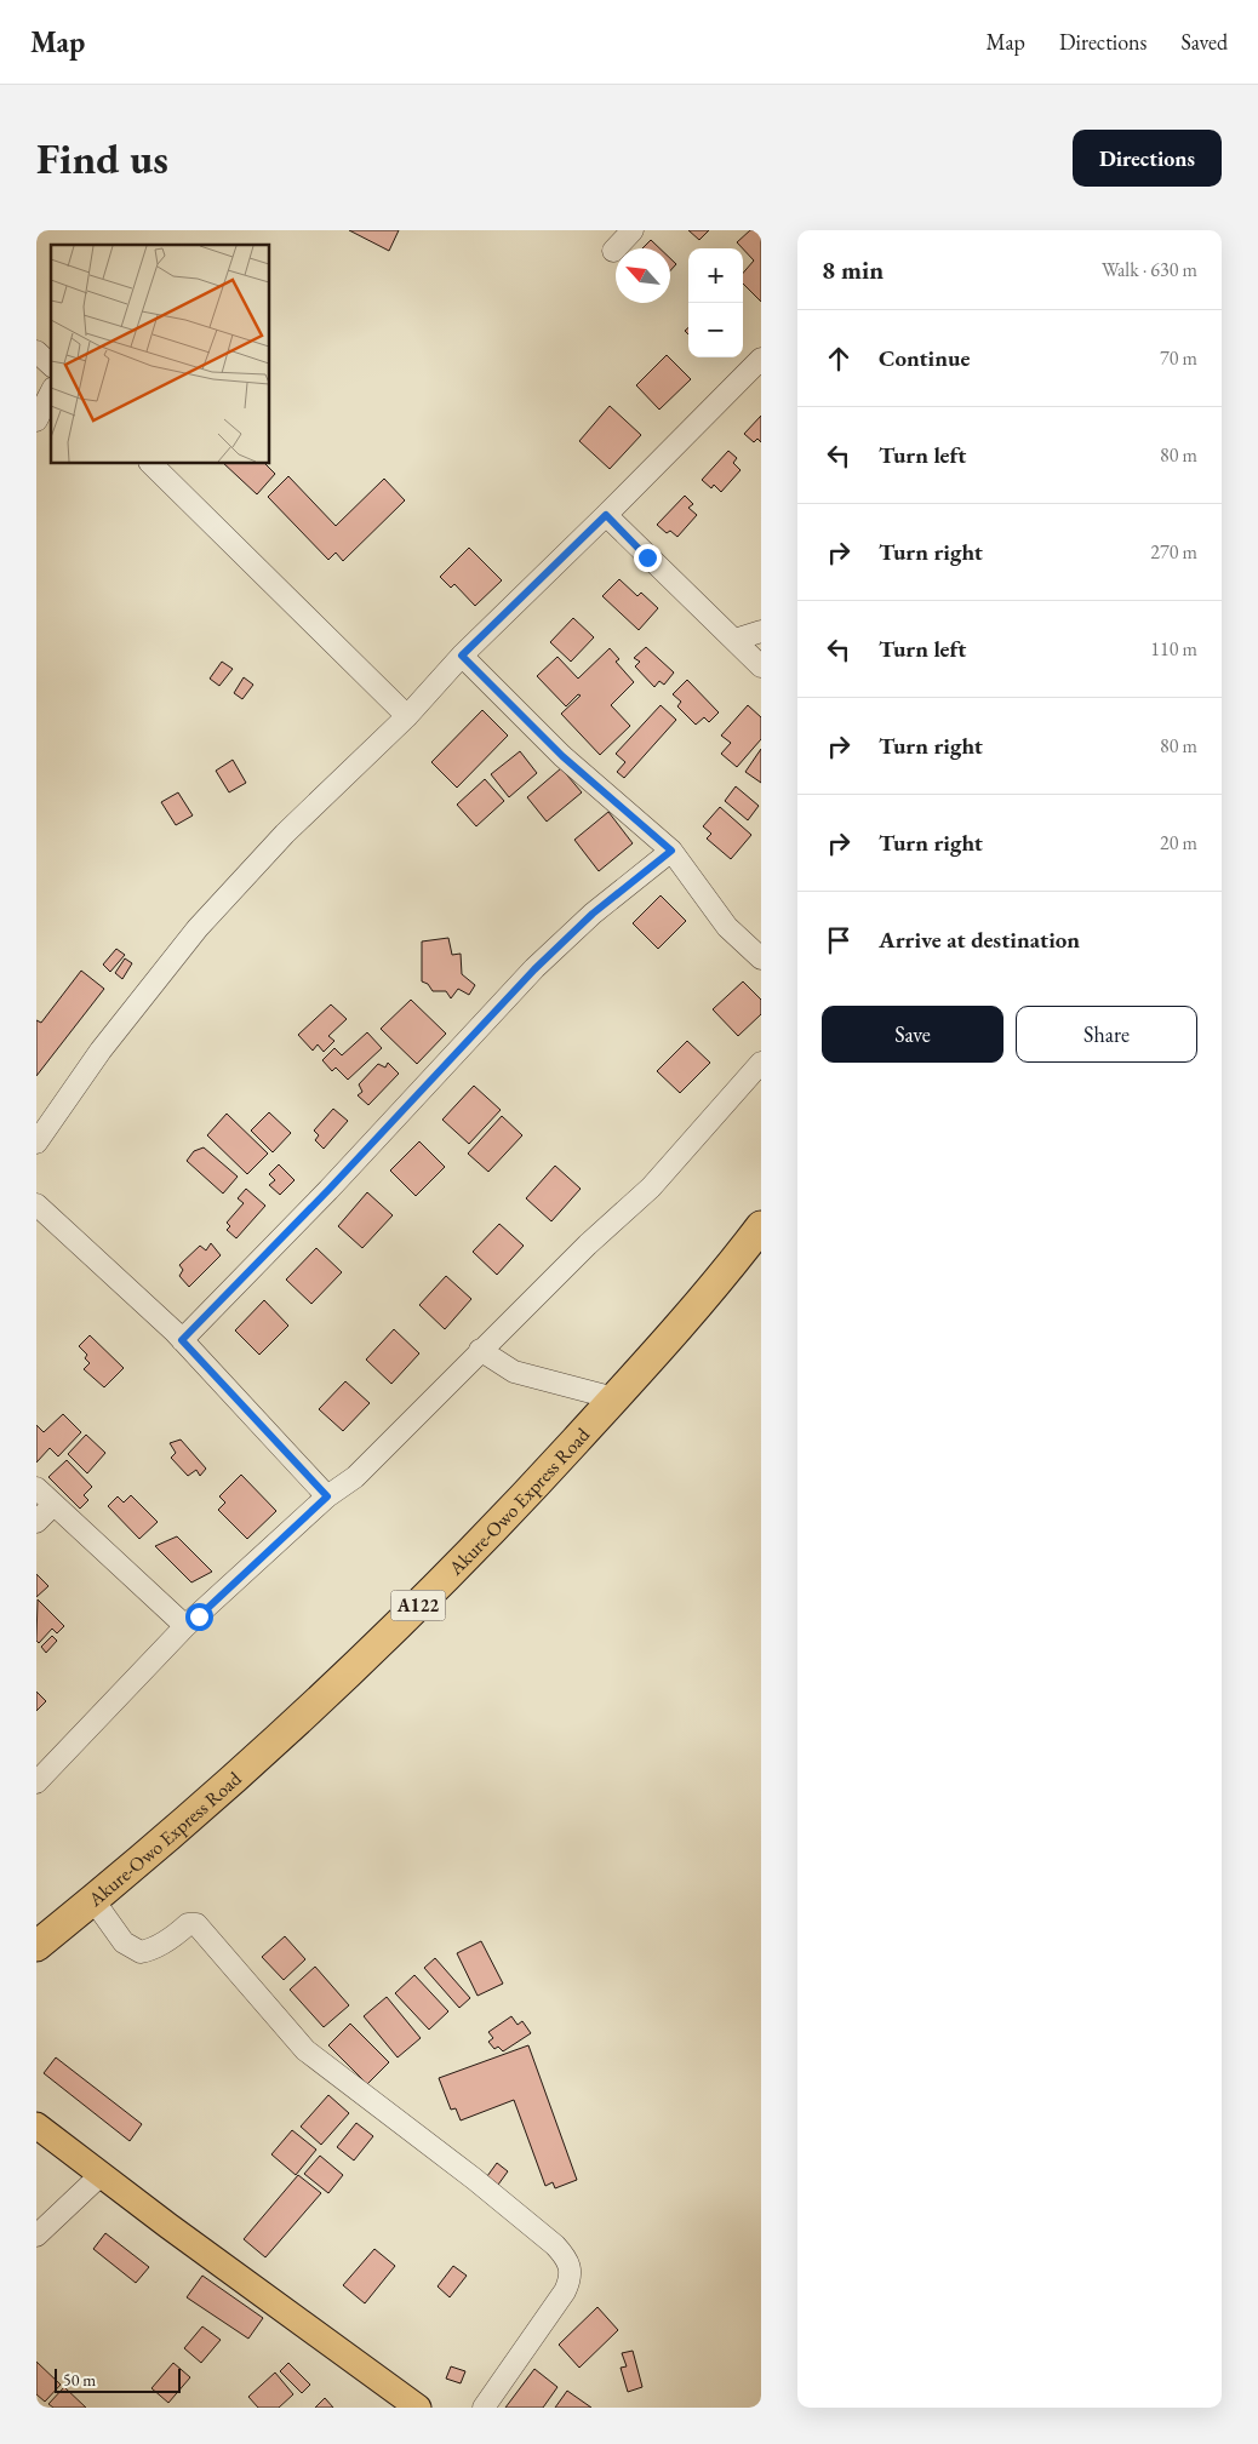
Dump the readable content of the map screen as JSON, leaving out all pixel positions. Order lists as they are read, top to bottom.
{
  "streets": {
    "highway": ["Akure-Owo Express Road", "A122"]
  },
  "scale_bar": "50 m",
  "north": "top left",
  "page": {
    "header": "Map",
    "nav": ["Map", "Directions", "Saved"],
    "buttons": [
      "Directions",
      ["Save", "Share"]
    ],
    "title": "Find us",
    "heading": ["8 min", "Walk · 630 m"],
    "map_buttons": ["+", "−"],
    "list": [
      ["Continue", "70 m"],
      ["Turn left", "80 m"],
      ["Turn right", "270 m"],
      ["Turn left", "110 m"],
      ["Turn right", "80 m"],
      ["Turn right", "20 m"],
      "Arrive at destination"
    ],
    "scale": "50 m"
  }
}
